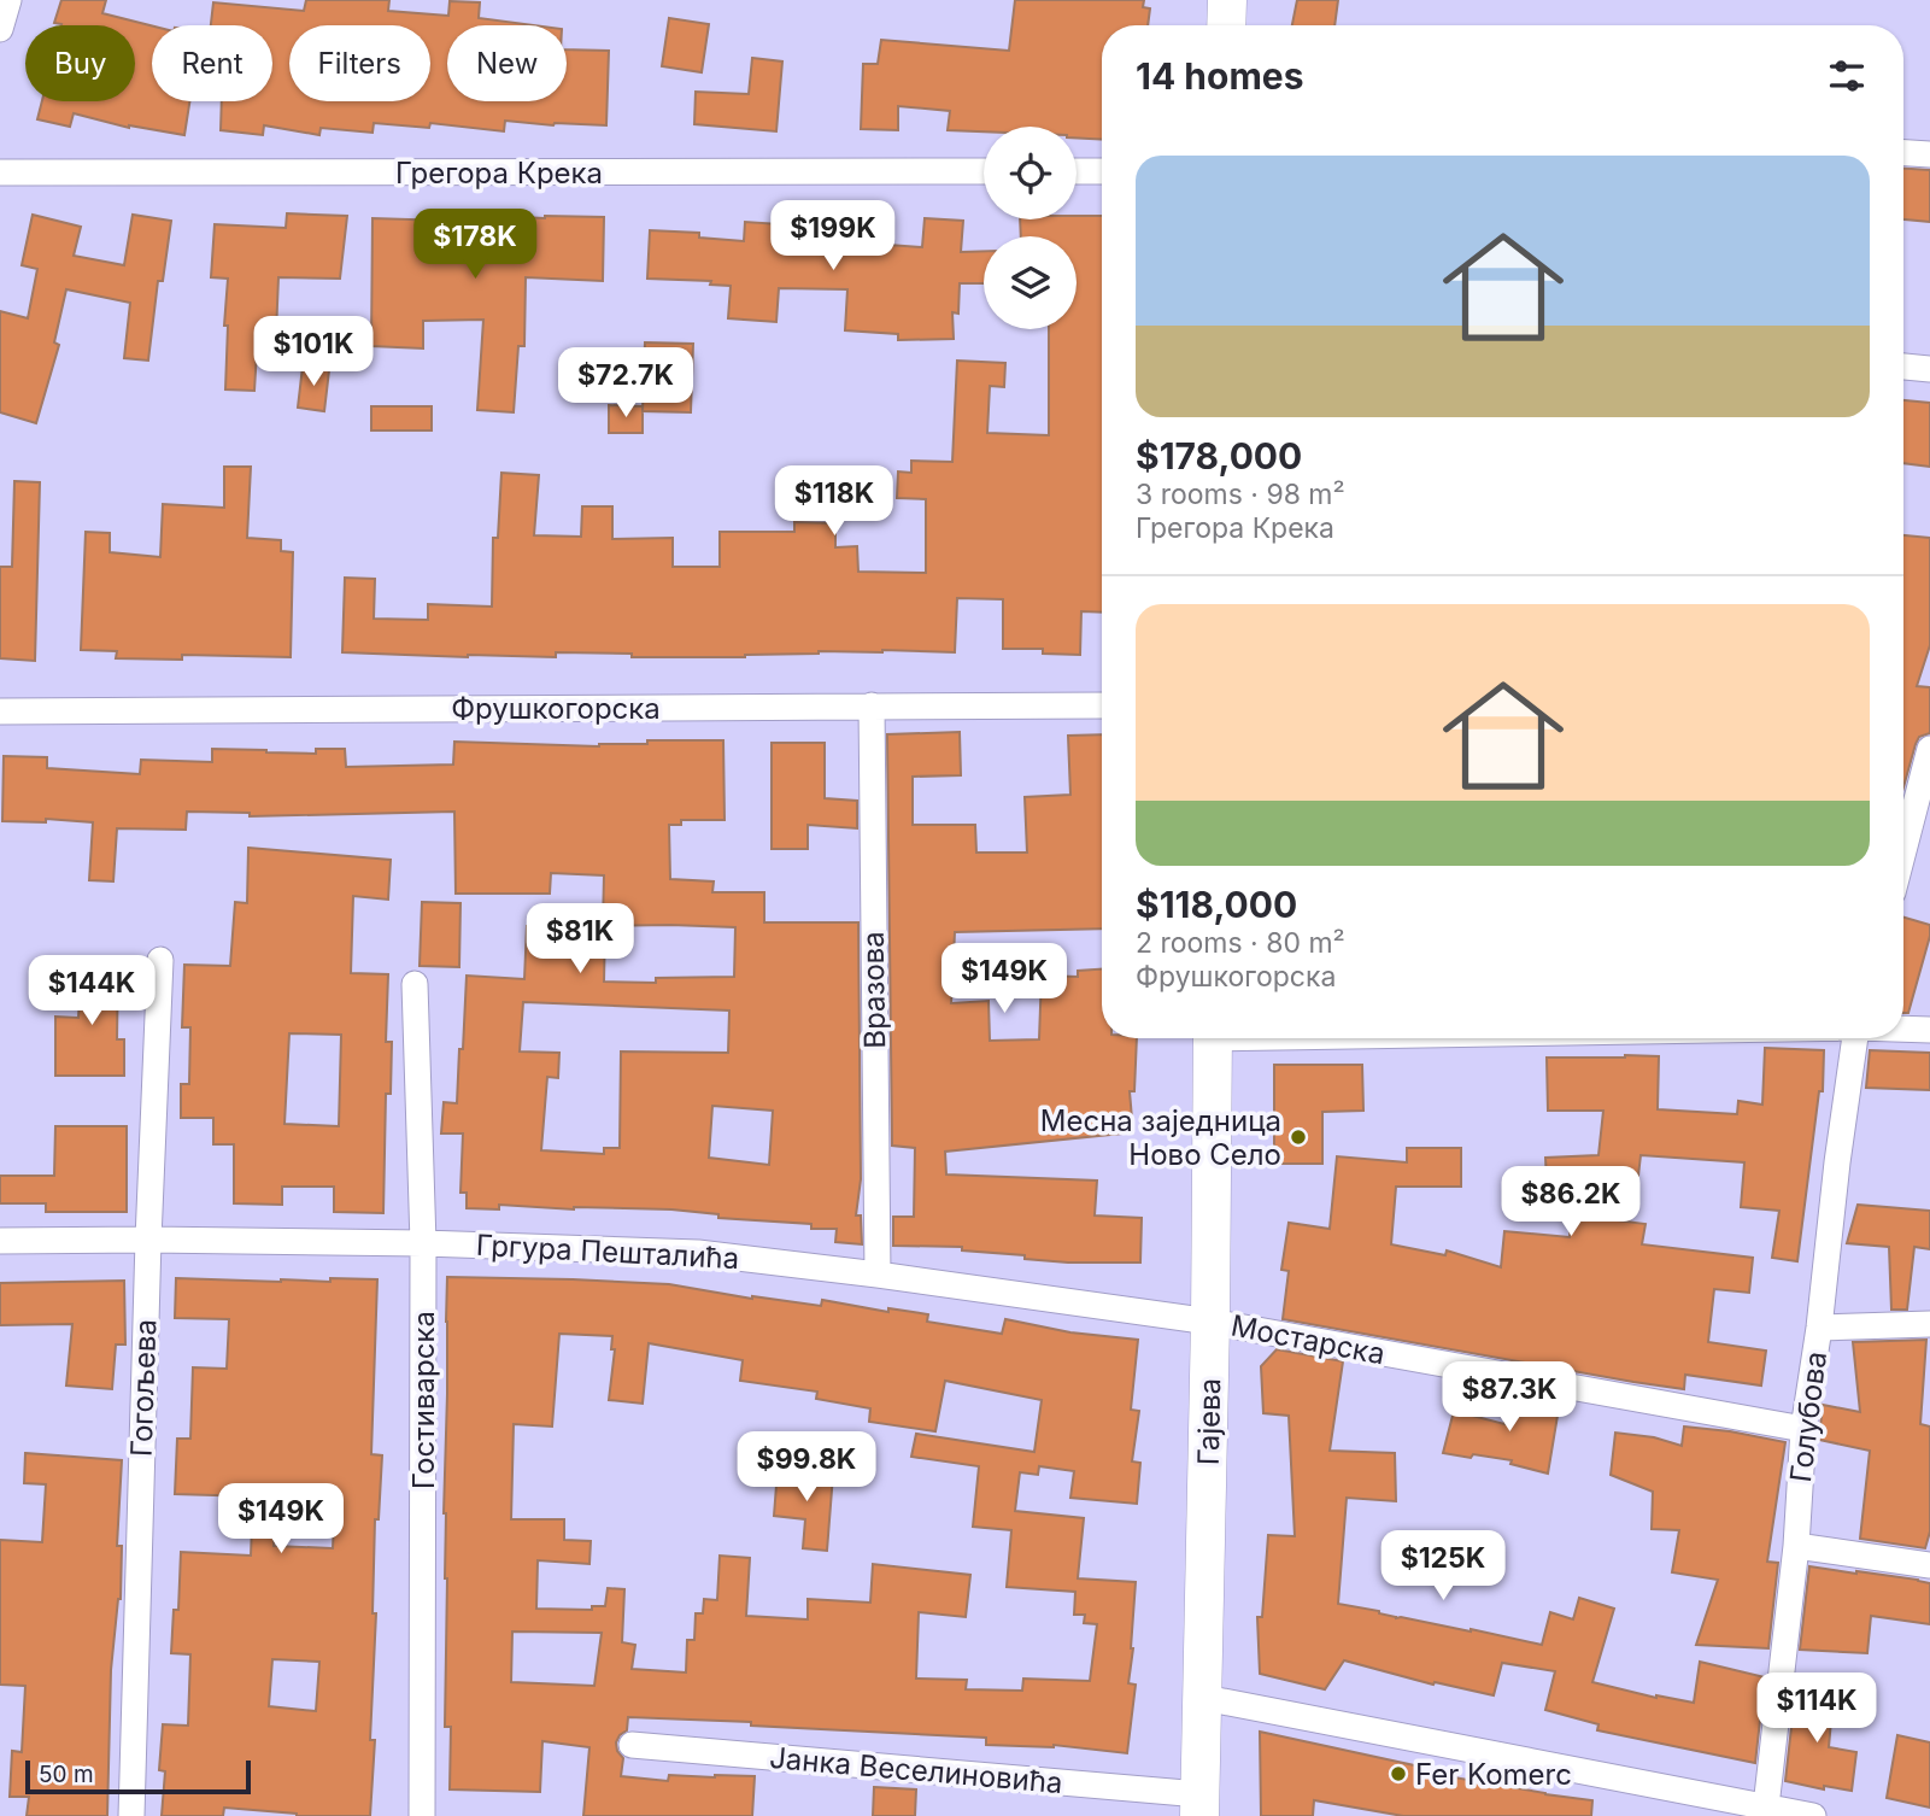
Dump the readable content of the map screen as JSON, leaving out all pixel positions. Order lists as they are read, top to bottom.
{
  "streets": {
    "street": [
      "Грегора Крека",
      "Фрушкогорска",
      "Вразова",
      "Гргура Пешталића",
      "Мостарска",
      "Гогољева",
      "Гостиварска",
      "Голубова",
      "Гајева",
      "Јанка Веселиновића"
    ]
  },
  "crossings": [
    ["Фрушкогорска", "Вразова"],
    ["Вразова", "Гргура Пешталића"],
    ["Гргура Пешталића", "Мостарска"],
    ["Гргура Пешталића", "Гогољева"],
    ["Гргура Пешталића", "Гостиварска"],
    ["Гргура Пешталића", "Гајева"],
    ["Мостарска", "Голубова"],
    ["Мостарска", "Гајева"],
    ["Гајева", "Јанка Веселиновића"]
  ],
  "places": ["Месна заједница Ново Село", "Fer Komerc"],
  "scale_bar": "50 m",
  "page": {
    "chip": [
      "Buy",
      "Rent",
      "Filters",
      "New"
    ],
    "heading": "14 homes",
    "list": [
      {
        "name": "$178,000",
        "note": "3 rooms · 98 m² · Грегора Крека"
      },
      {
        "name": "$118,000",
        "note": "2 rooms · 80 m² · Фрушкогорска"
      }
    ],
    "price": [
      "$199K",
      "$178K",
      "$101K",
      "$72.7K",
      "$118K",
      "$81K",
      "$149K",
      "$144K",
      "$86.2K",
      "$87.3K",
      "$99.8K",
      "$149K",
      "$125K",
      "$114K"
    ],
    "scale": "50 m"
  }
}
